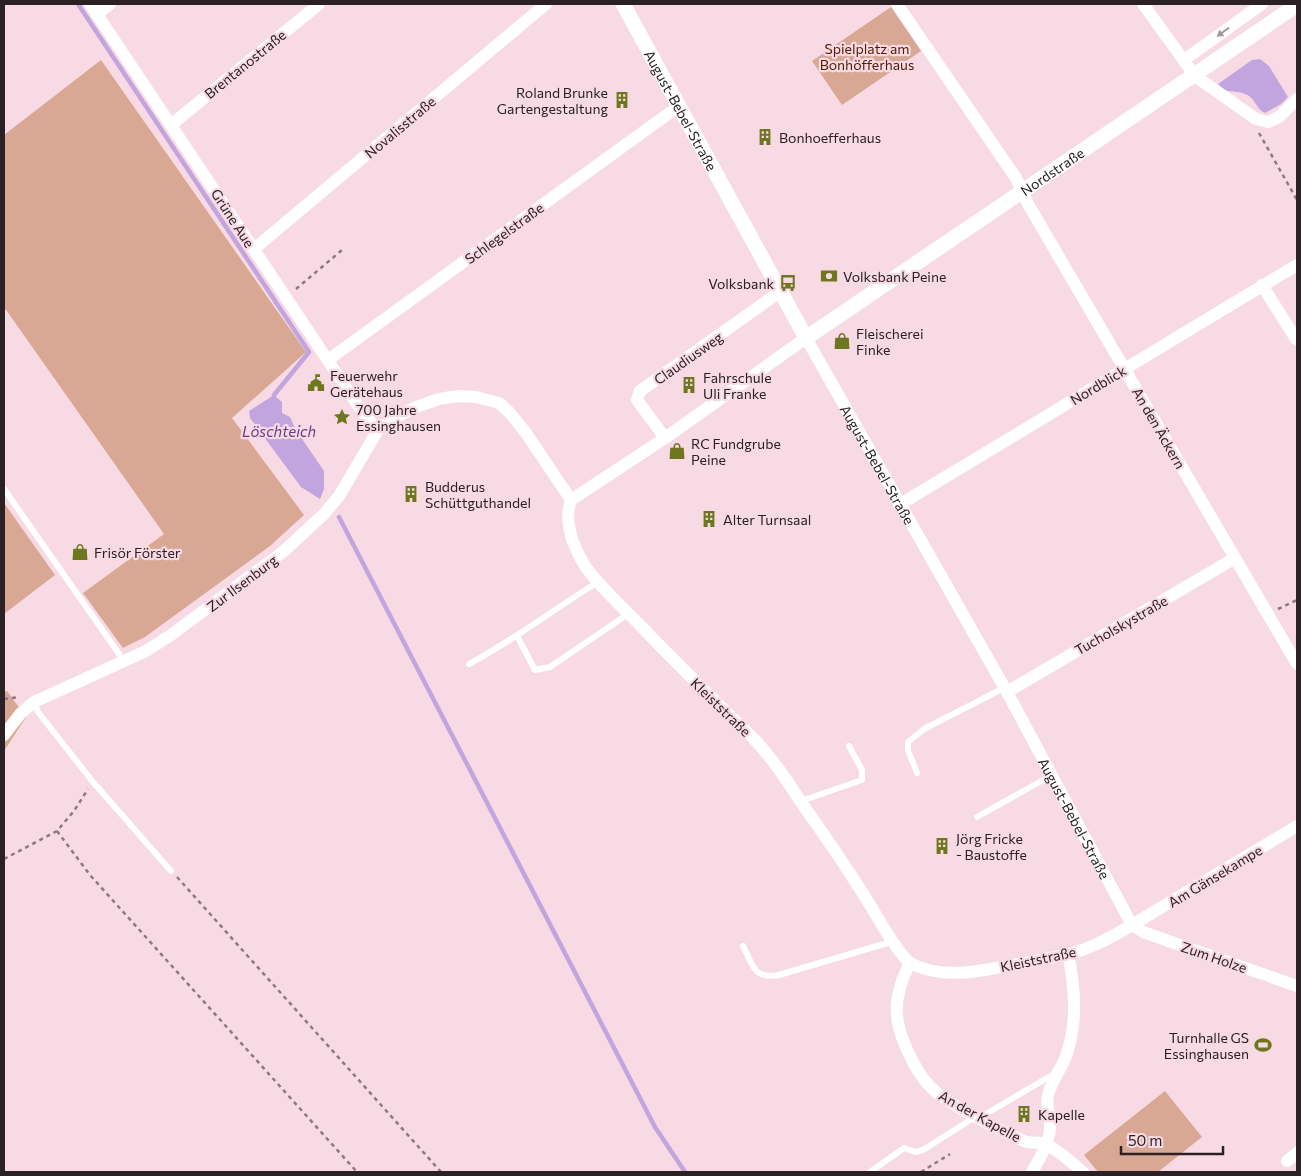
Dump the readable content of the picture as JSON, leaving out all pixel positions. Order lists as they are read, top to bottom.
{
  "streets": {
    "street": [
      "Brentanostraße",
      "August-Bebel-Straße",
      "Novalisstraße",
      "Nordstraße",
      "Grüne Aue",
      "Schlegelstraße",
      "Claudiusweg",
      "Nordblick",
      "An den Äckern",
      "Zur Ilsenburg",
      "Tucholskystraße",
      "Kleiststraße",
      "Am Gänsekampe",
      "Zum Holze",
      "An der Kapelle"
    ]
  },
  "crossings": [
    ["Brentanostraße", "Grüne Aue"],
    ["August-Bebel-Straße", "Nordstraße"],
    ["August-Bebel-Straße", "Schlegelstraße"],
    ["August-Bebel-Straße", "Claudiusweg"],
    ["August-Bebel-Straße", "Nordblick"],
    ["August-Bebel-Straße", "Tucholskystraße"],
    ["August-Bebel-Straße", "Kleiststraße"],
    ["August-Bebel-Straße", "Am Gänsekampe"],
    ["August-Bebel-Straße", "Zum Holze"],
    ["Novalisstraße", "Grüne Aue"],
    ["Nordstraße", "An den Äckern"],
    ["Grüne Aue", "Schlegelstraße"],
    ["Grüne Aue", "Zur Ilsenburg"],
    ["Nordblick", "An den Äckern"],
    ["An den Äckern", "Tucholskystraße"],
    ["Zur Ilsenburg", "Kleiststraße"],
    ["Kleiststraße", "Am Gänsekampe"],
    ["Kleiststraße", "Zum Holze"],
    ["Kleiststraße", "An der Kapelle"],
    ["Am Gänsekampe", "Zum Holze"]
  ],
  "water": ["Löschteich"],
  "parks": ["Spielplatz am Bonhöfferhaus"],
  "places": {
    "building": [
      "Roland Brunke Gartengestaltung",
      "Bonhoefferhaus",
      "Fahrschule Uli Franke",
      "Budderus Schüttguthandel",
      "Alter Turnsaal",
      "Jörg Fricke - Baustoffe",
      "Kapelle"
    ],
    "bank": ["Volksbank Peine"],
    "bus stop": ["Volksbank"],
    "shop": ["Fleischerei Finke", "RC Fundgrube Peine", "Frisör Förster"],
    "public building": ["Feuerwehr Gerätehaus"],
    "place": ["700 Jahre Essinghausen"],
    "sports": ["Turnhalle GS Essinghausen"]
  },
  "scale_bar": "50 m"
}
